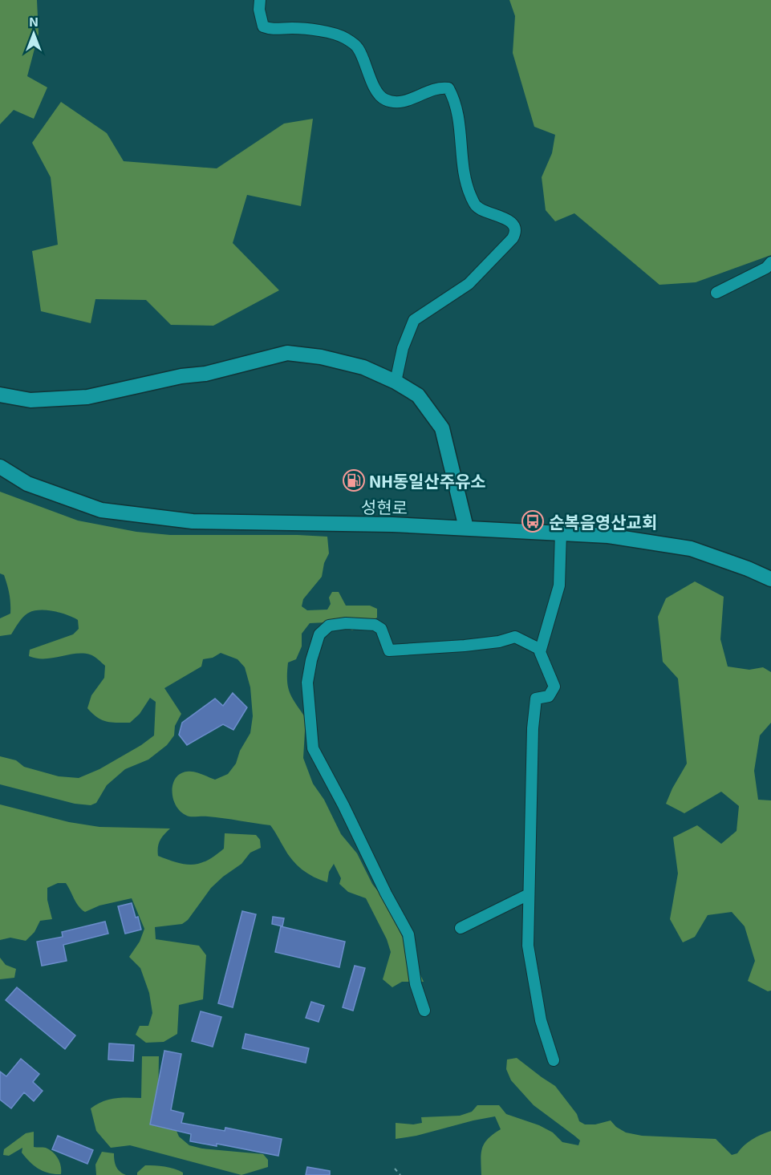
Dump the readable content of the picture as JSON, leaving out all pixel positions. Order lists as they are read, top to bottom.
{
  "streets": {
    "main road": ["성현로"]
  },
  "places": {
    "fuel station": ["NH동일산주유소"],
    "bus stop": ["순복음영산교회"]
  },
  "north": "top"
}
